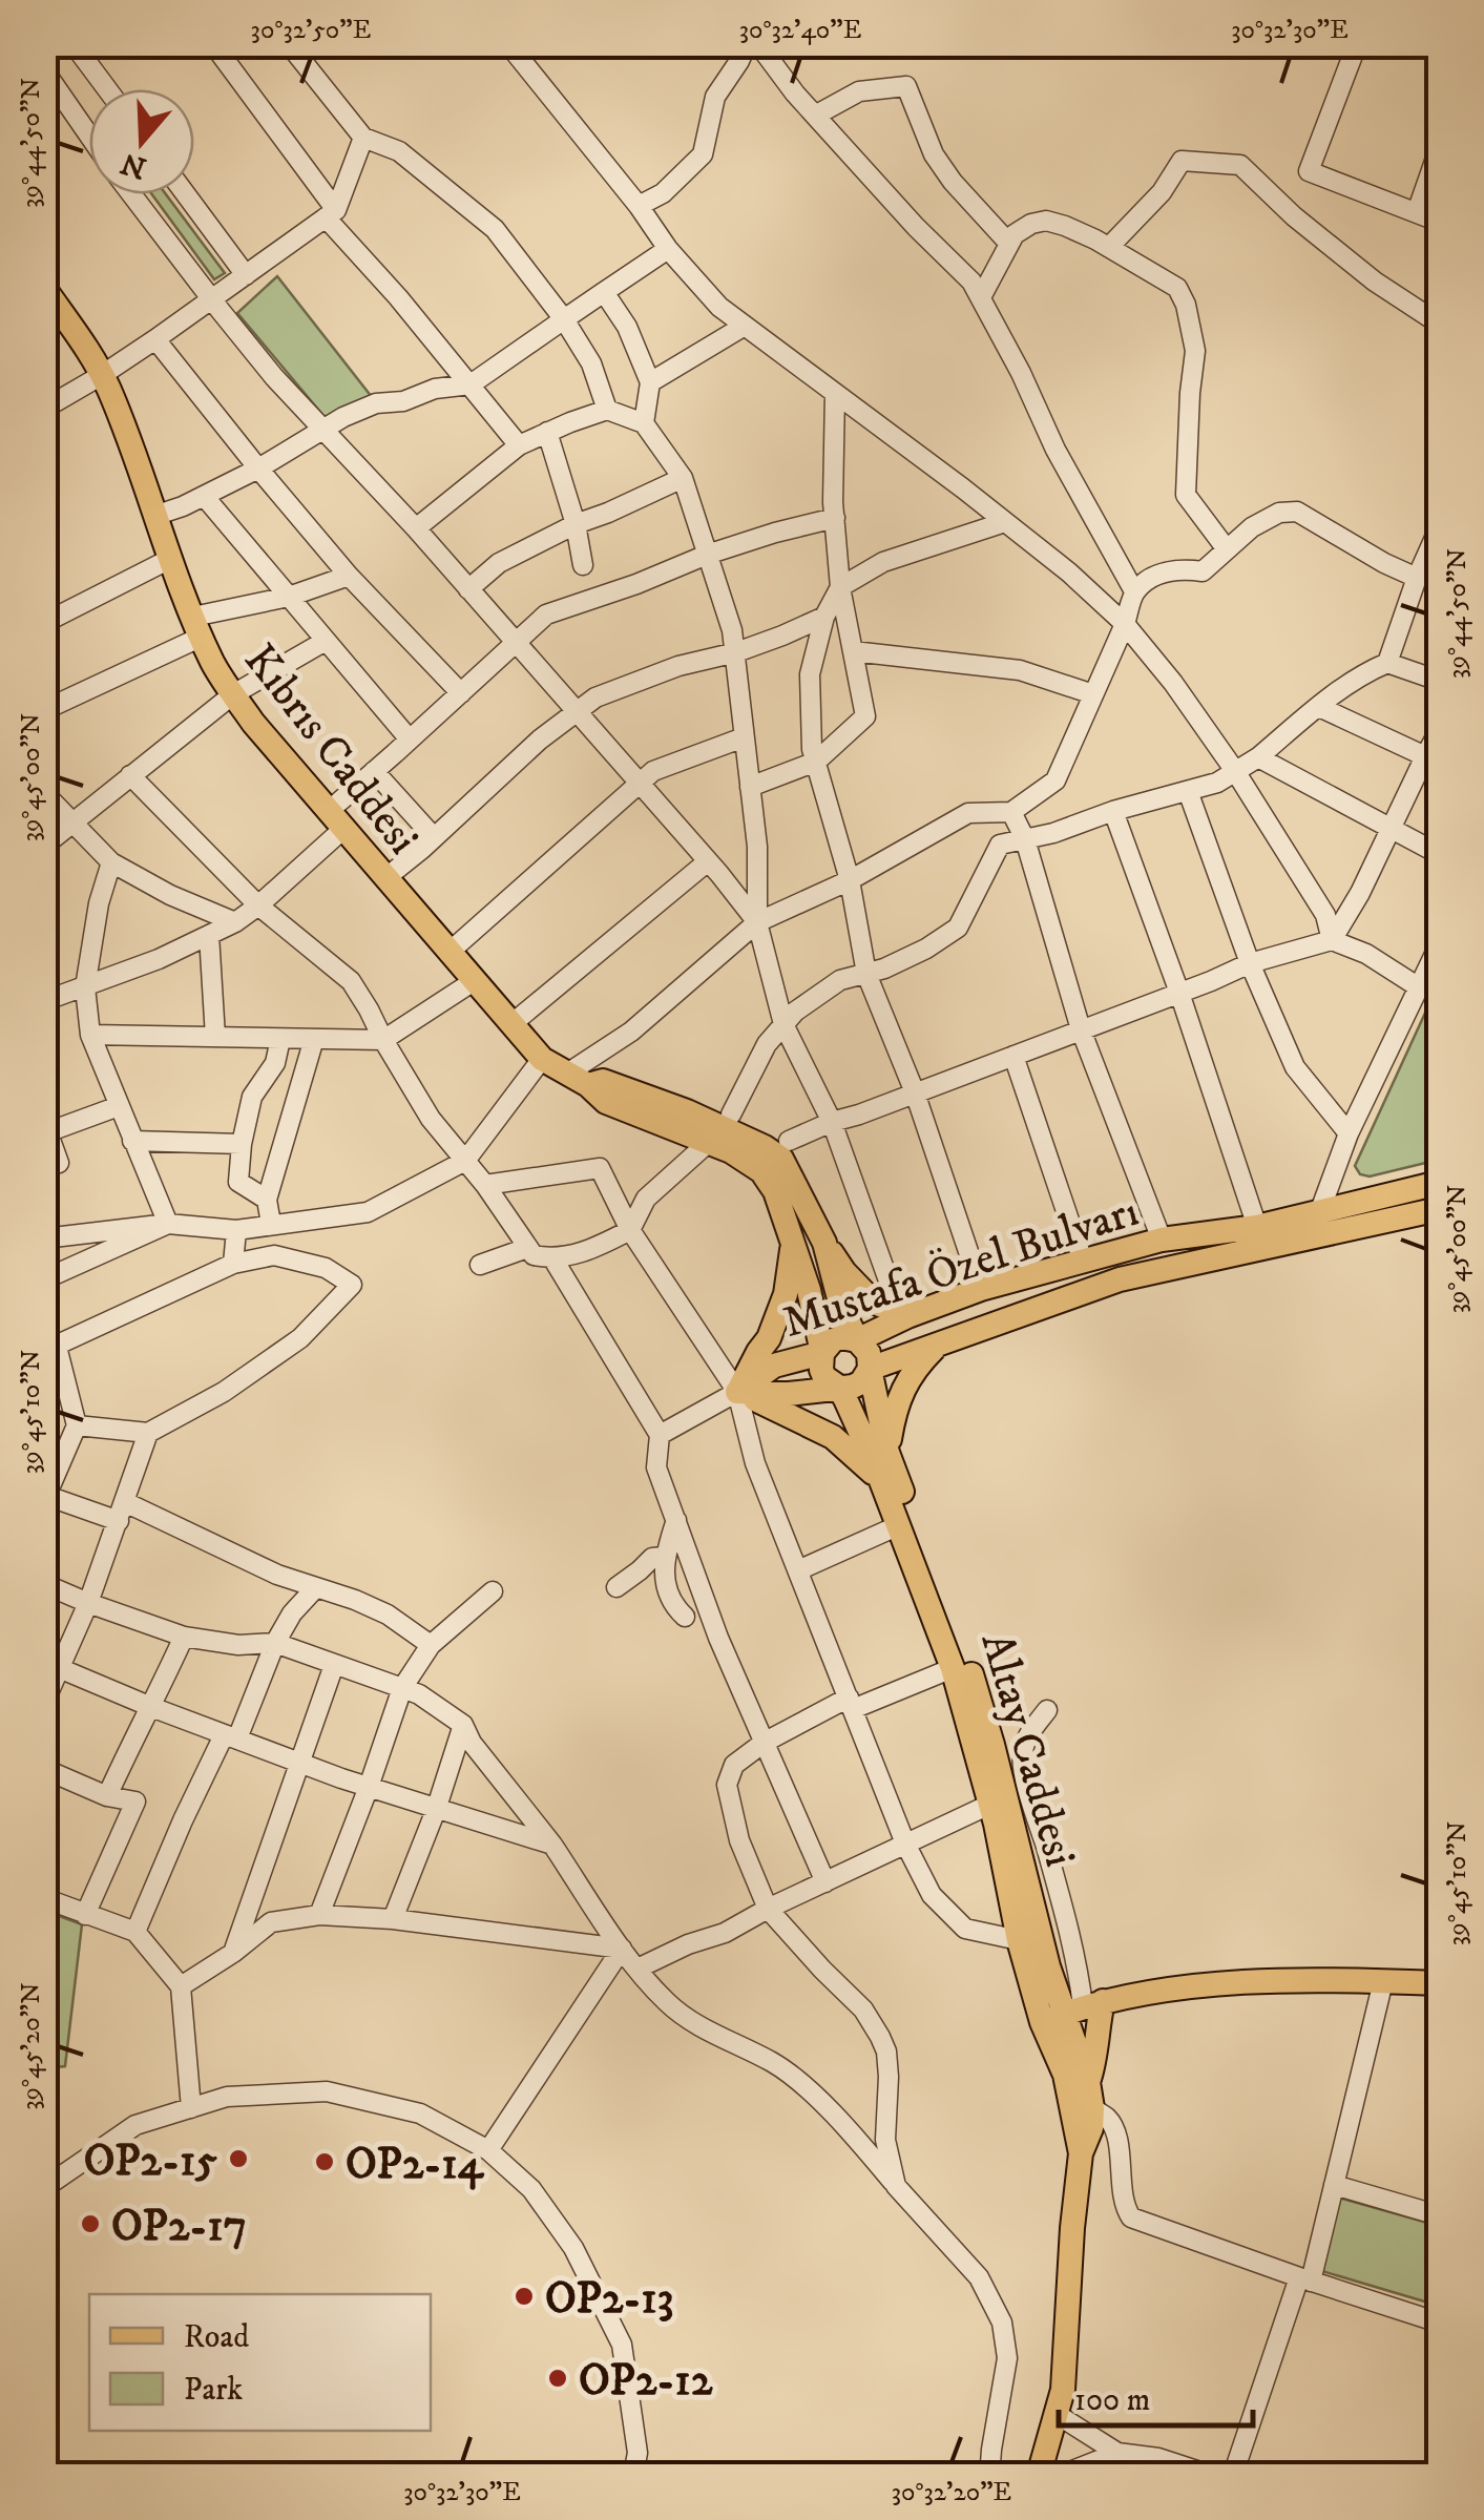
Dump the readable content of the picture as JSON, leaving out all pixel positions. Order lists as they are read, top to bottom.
{
  "streets": {
    "main road": ["Kıbrıs Caddesi", "Mustafa Özel Bulvarı", "Altay Caddesi"]
  },
  "crossings": [
    ["Kıbrıs Caddesi", "Mustafa Özel Bulvarı"],
    ["Kıbrıs Caddesi", "Altay Caddesi"],
    ["Mustafa Özel Bulvarı", "Altay Caddesi"]
  ],
  "places": [
    "OP2-15",
    "OP2-14",
    "OP2-17",
    "OP2-13",
    "OP2-12"
  ],
  "legend": ["Road", "Park"],
  "scale_bar": "100 m",
  "north": "bottom",
  "coordinates": [
    "30°32'50\"E",
    "30°32'40\"E",
    "30°32'30\"E",
    "39°44'50\"N",
    "39°45'00\"N",
    "39°45'10\"N",
    "39°45'20\"N",
    "30°32'20\"E"
  ]
}
